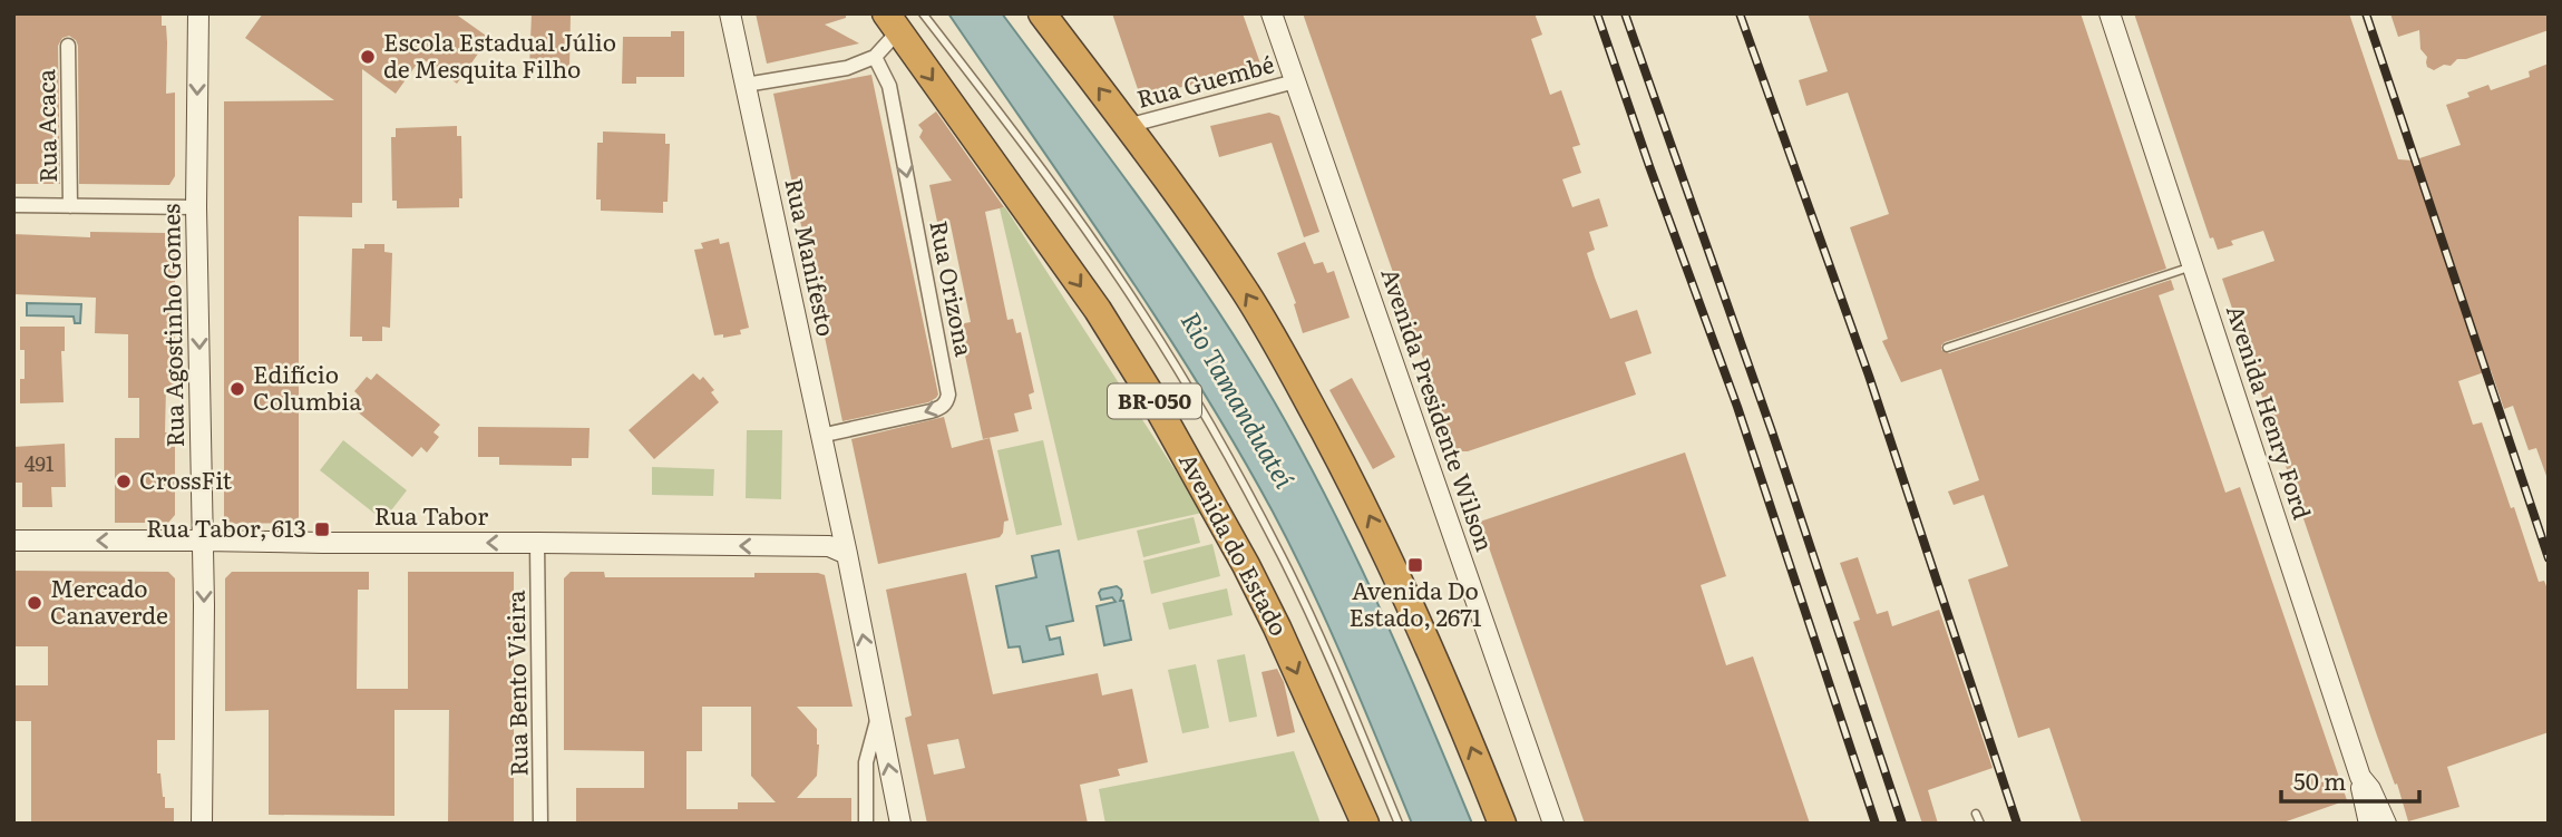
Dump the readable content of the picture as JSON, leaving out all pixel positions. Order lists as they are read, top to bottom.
{
  "streets": {
    "highway": ["BR-050", "Avenida do Estado"],
    "main road": [
      "Rua Manifesto",
      "Rua Agostinho Gomes",
      "Avenida Presidente Wilson",
      "Avenida Henry Ford",
      "Rua Tabor"
    ],
    "street": [
      "Rua Guembé",
      "Rua Acaca",
      "Rua Orizona",
      "Rua Bento Vieira"
    ]
  },
  "crossings": [
    ["Rua Guembé", "Avenida Presidente Wilson"],
    ["Rua Manifesto", "Rua Orizona"],
    ["Rua Manifesto", "Rua Tabor"],
    ["Rua Agostinho Gomes", "Rua Tabor"],
    ["Rua Tabor", "Rua Bento Vieira"]
  ],
  "one_way": ["Rua Agostinho Gomes", "Rua Tabor"],
  "water": ["Rio Tamanduateí"],
  "places": {
    "other": [
      "Escola Estadual Júlio de Mesquita Filho",
      "Edifício Columbia",
      "CrossFit",
      "Mercado Canaverde"
    ],
    "transit": ["Rua Tabor, 613", "Avenida Do Estado, 2671"]
  },
  "house_numbers": ["491"],
  "scale_bar": "50 m"
}
